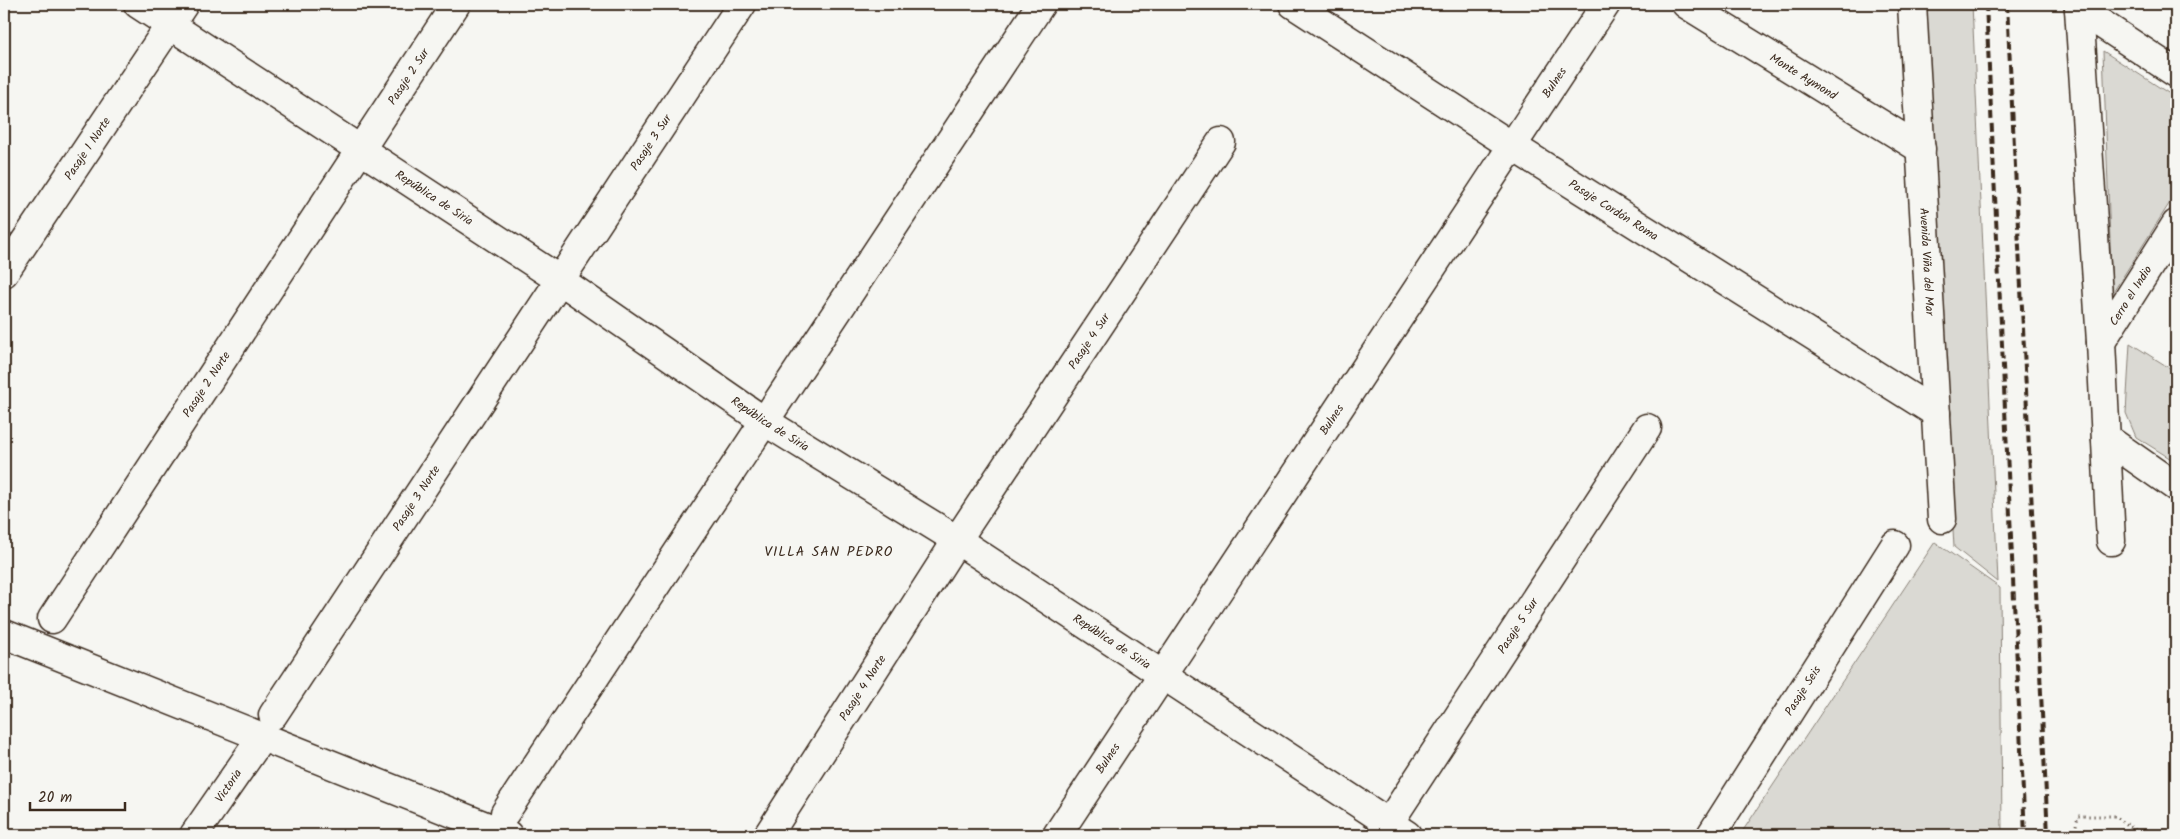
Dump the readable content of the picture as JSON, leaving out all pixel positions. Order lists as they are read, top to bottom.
{
  "streets": {
    "street": [
      "Monte Aymond",
      "Pasaje 2 Sur",
      "Bulnes",
      "Pasaje 3 Sur",
      "Pasaje 1 Norte",
      "República de Siria",
      "Pasaje Cordón Roma",
      "Avenida Viña del Mar",
      "Cerro el Indio",
      "Pasaje 4 Sur",
      "Pasaje 2 Norte",
      "Pasaje 3 Norte",
      "Pasaje 5 Sur",
      "Pasaje 4 Norte",
      "Pasaje Seis",
      "Victoria"
    ]
  },
  "crossings": [
    ["Monte Aymond", "Avenida Viña del Mar"],
    ["Pasaje 2 Sur", "República de Siria"],
    ["Pasaje 2 Sur", "Pasaje 2 Norte"],
    ["Bulnes", "República de Siria"],
    ["Bulnes", "Pasaje Cordón Roma"],
    ["Pasaje 3 Sur", "República de Siria"],
    ["Pasaje 3 Sur", "Pasaje 3 Norte"],
    ["Pasaje 1 Norte", "República de Siria"],
    ["República de Siria", "Pasaje 4 Sur"],
    ["República de Siria", "Pasaje 2 Norte"],
    ["República de Siria", "Pasaje 3 Norte"],
    ["República de Siria", "Pasaje 5 Sur"],
    ["República de Siria", "Pasaje 4 Norte"],
    ["Pasaje Cordón Roma", "Avenida Viña del Mar"],
    ["Pasaje 4 Sur", "Pasaje 4 Norte"],
    ["Pasaje 3 Norte", "Victoria"]
  ],
  "districts": ["VILLA SAN PEDRO"],
  "scale_bar": "20 m"
}
